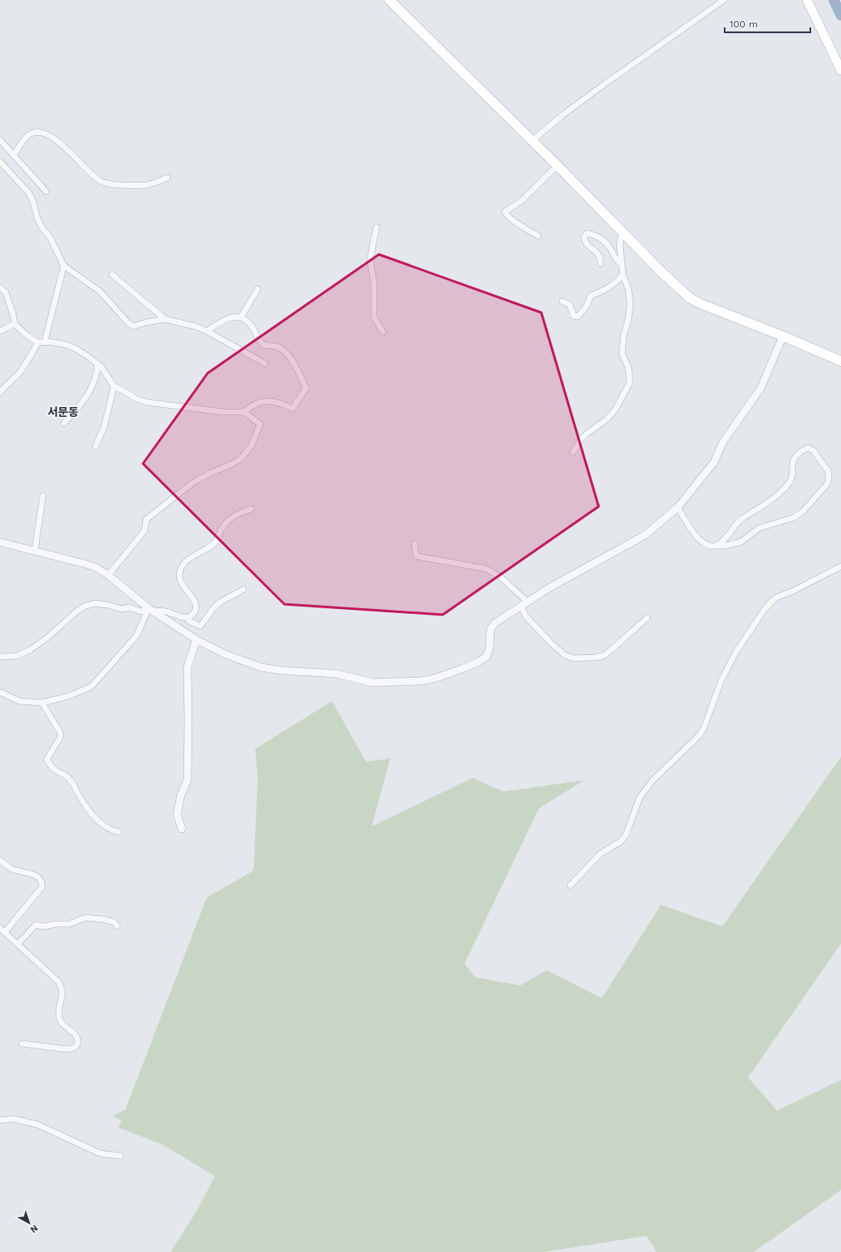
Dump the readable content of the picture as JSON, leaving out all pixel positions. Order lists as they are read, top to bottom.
{
  "districts": ["서문동"],
  "scale_bar": "100 m",
  "north": "bottom right"
}
